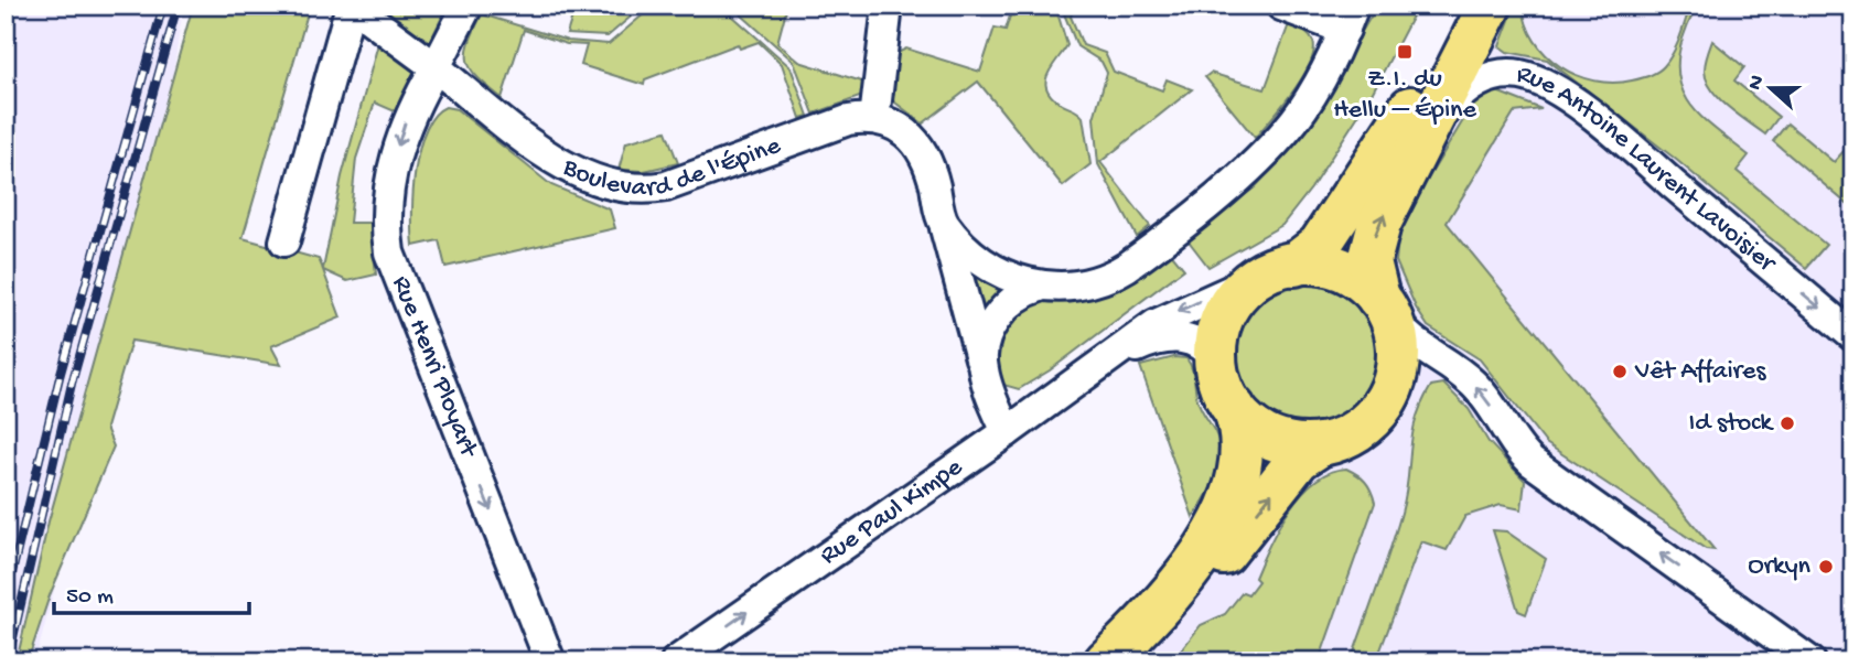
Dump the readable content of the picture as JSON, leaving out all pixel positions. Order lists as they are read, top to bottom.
{
  "streets": {
    "street": [
      "Boulevard de l'Épine",
      "Rue Antoine Laurent Lavoisier",
      "Rue Henri Ployart",
      "Rue Paul Kimpe"
    ]
  },
  "crossings": [
    ["Boulevard de l'Épine", "Rue Henri Ployart"]
  ],
  "one_way": ["Rue Antoine Laurent Lavoisier", "Rue Henri Ployart"],
  "places": {
    "transit": ["Z.I. du Hellu – Épine"],
    "other": ["Vêt Affaires", "Id stock", "Orkyn"]
  },
  "scale_bar": "50 m",
  "north": "left"
}
